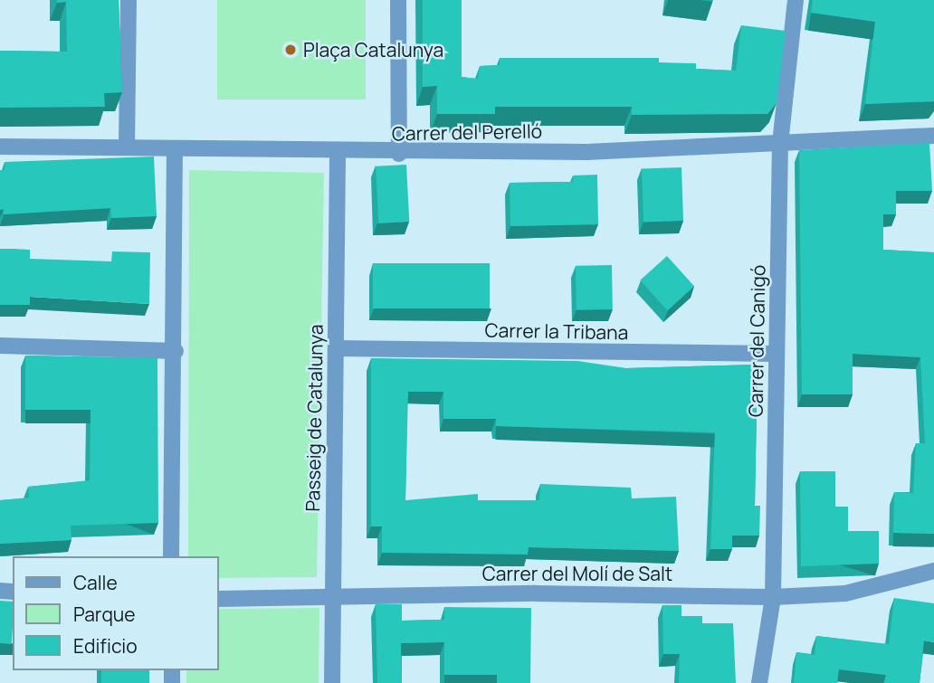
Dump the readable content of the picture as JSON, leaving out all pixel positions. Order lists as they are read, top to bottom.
{
  "streets": {
    "street": [
      "Carrer del Perelló",
      "Carrer la Tribana",
      "Carrer del Canigó",
      "Passeig de Catalunya",
      "Carrer del Molí de Salt"
    ]
  },
  "crossings": [
    ["Carrer del Perelló", "Carrer del Canigó"],
    ["Carrer del Perelló", "Passeig de Catalunya"],
    ["Carrer la Tribana", "Carrer del Canigó"],
    ["Carrer la Tribana", "Passeig de Catalunya"],
    ["Carrer del Canigó", "Carrer del Molí de Salt"],
    ["Passeig de Catalunya", "Carrer del Molí de Salt"]
  ],
  "places": ["Plaça Catalunya"],
  "legend": ["Calle", "Parque", "Edificio"]
}
